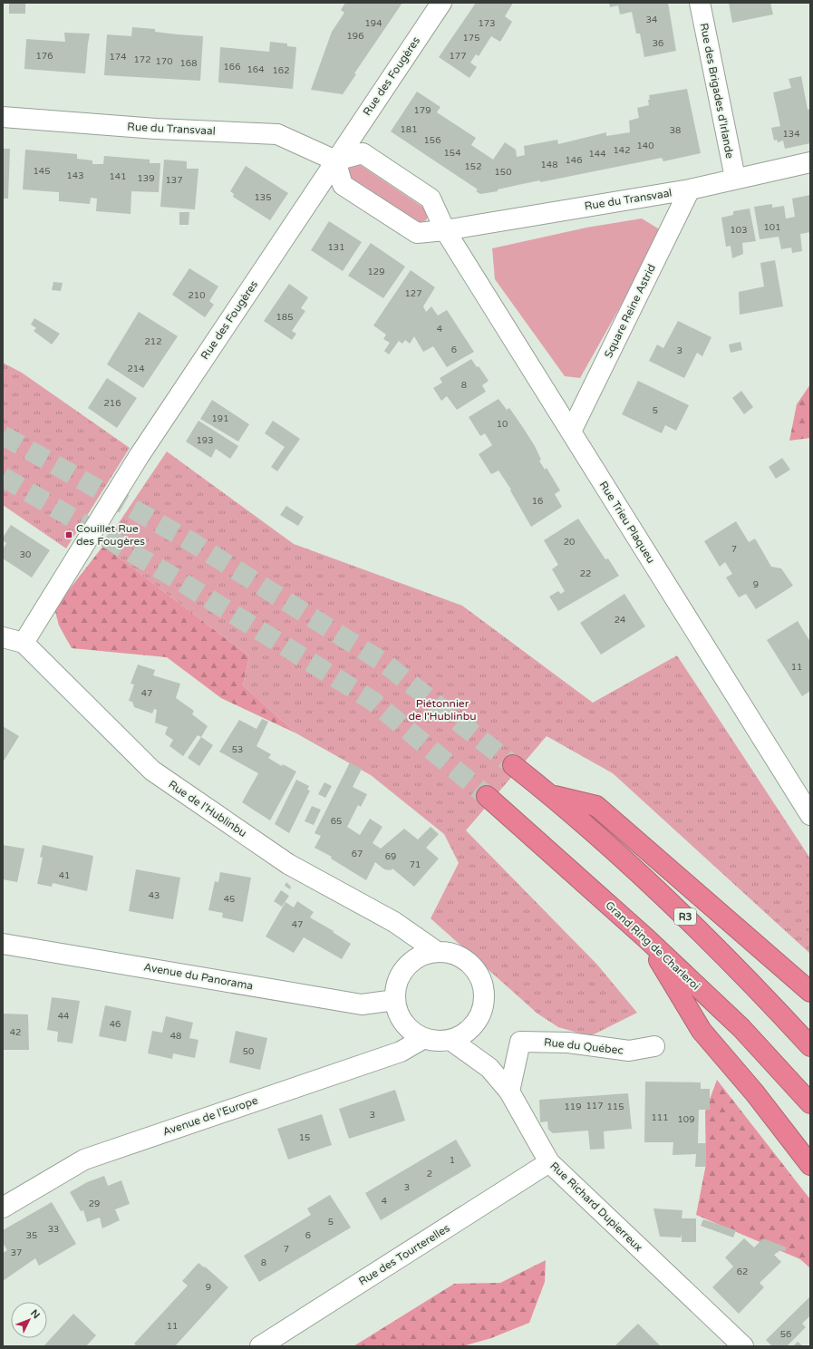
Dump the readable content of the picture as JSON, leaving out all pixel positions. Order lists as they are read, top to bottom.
{
  "streets": {
    "highway": ["R3", "Grand Ring de Charleroi"],
    "street": [
      "Rue des Fougères",
      "Rue des Brigades d'Irlande",
      "Rue du Transvaal",
      "Square Reine Astrid",
      "Rue Trieu Plaqueu",
      "Rue de l'Hublinbu",
      "Avenue du Panorama",
      "Rue du Québec",
      "Avenue de l'Europe",
      "Rue Richard Dupierreux",
      "Rue des Tourterelles"
    ]
  },
  "crossings": [
    ["Rue des Fougères", "Rue du Transvaal"],
    ["Rue des Fougères", "Rue de l'Hublinbu"],
    ["Rue des Brigades d'Irlande", "Rue du Transvaal"],
    ["Rue du Transvaal", "Square Reine Astrid"],
    ["Rue du Transvaal", "Rue Trieu Plaqueu"],
    ["Square Reine Astrid", "Rue Trieu Plaqueu"],
    ["Rue de l'Hublinbu", "Avenue du Panorama"],
    ["Rue de l'Hublinbu", "Avenue de l'Europe"],
    ["Rue de l'Hublinbu", "Rue Richard Dupierreux"],
    ["Avenue du Panorama", "Avenue de l'Europe"],
    ["Avenue du Panorama", "Rue Richard Dupierreux"],
    ["Rue du Québec", "Rue Richard Dupierreux"],
    ["Avenue de l'Europe", "Rue Richard Dupierreux"],
    ["Rue Richard Dupierreux", "Rue des Tourterelles"]
  ],
  "parks": ["Piétonnier de l'Hublinbu"],
  "places": {
    "transit": ["Couillet Rue des Fougères"]
  },
  "house_numbers": [
    "34",
    "194",
    "173",
    "196",
    "175",
    "36",
    "176",
    "177",
    "174",
    "172",
    "170",
    "168",
    "166",
    "164",
    "162",
    "179",
    "181",
    "38",
    "134",
    "156",
    "140",
    "142",
    "154",
    "144",
    "146",
    "148",
    "152",
    "145",
    "150",
    "143",
    "141",
    "139",
    "137",
    "135",
    "101",
    "103",
    "131",
    "129",
    "127",
    "210",
    "185",
    "4",
    "212",
    "6",
    "3",
    "214",
    "8",
    "216",
    "5",
    "191",
    "10",
    "193",
    "16",
    "20",
    "7",
    "30",
    "22",
    "9",
    "24",
    "11",
    "47",
    "53",
    "65",
    "67",
    "69",
    "71",
    "41",
    "43",
    "45",
    "47",
    "44",
    "46",
    "42",
    "48",
    "50",
    "117",
    "119",
    "115",
    "3",
    "111",
    "109",
    "15",
    "1",
    "2",
    "3",
    "4",
    "29",
    "5",
    "33",
    "35",
    "6",
    "7",
    "37",
    "8",
    "62",
    "9",
    "11",
    "56"
  ],
  "north": "top right"
}
